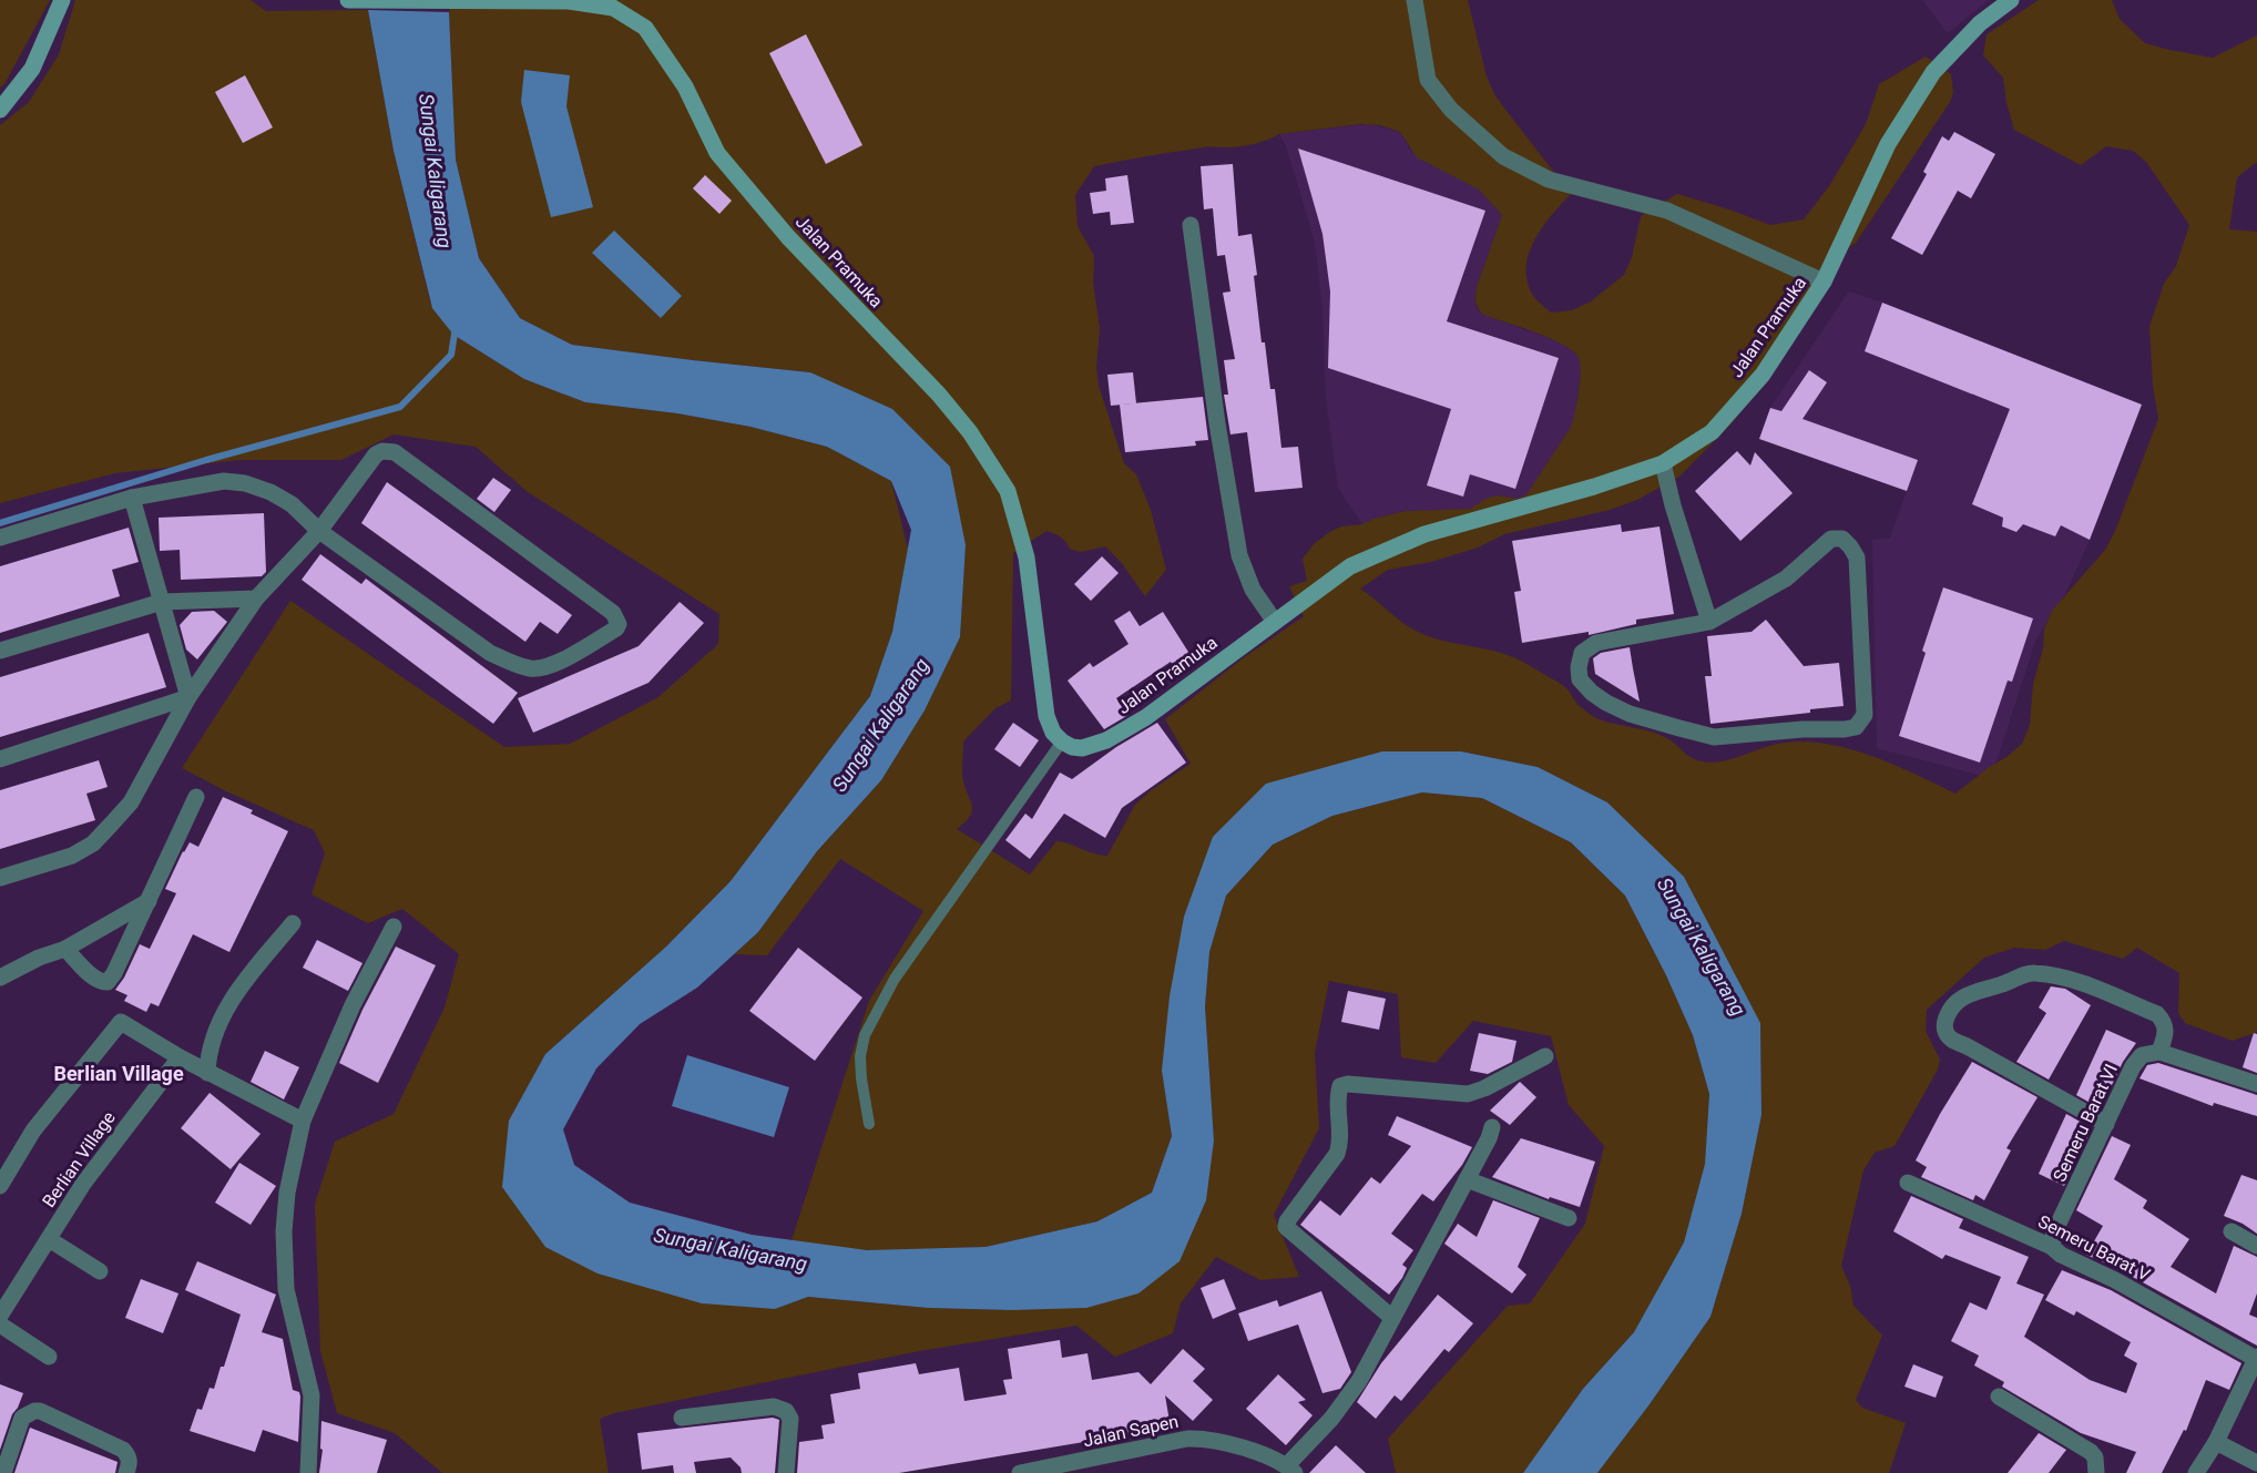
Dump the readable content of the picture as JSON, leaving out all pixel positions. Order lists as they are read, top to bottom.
{
  "streets": {
    "main road": ["Jalan Pramuka"],
    "street": [
      "Semeru Barat VI",
      "Berlian Village",
      "Semeru Barat V",
      "Jalan Sapen"
    ]
  },
  "crossings": [
    ["Semeru Barat VI", "Semeru Barat V"]
  ],
  "districts": ["Berlian Village"],
  "water": ["Sungai Kaligarang"]
}
